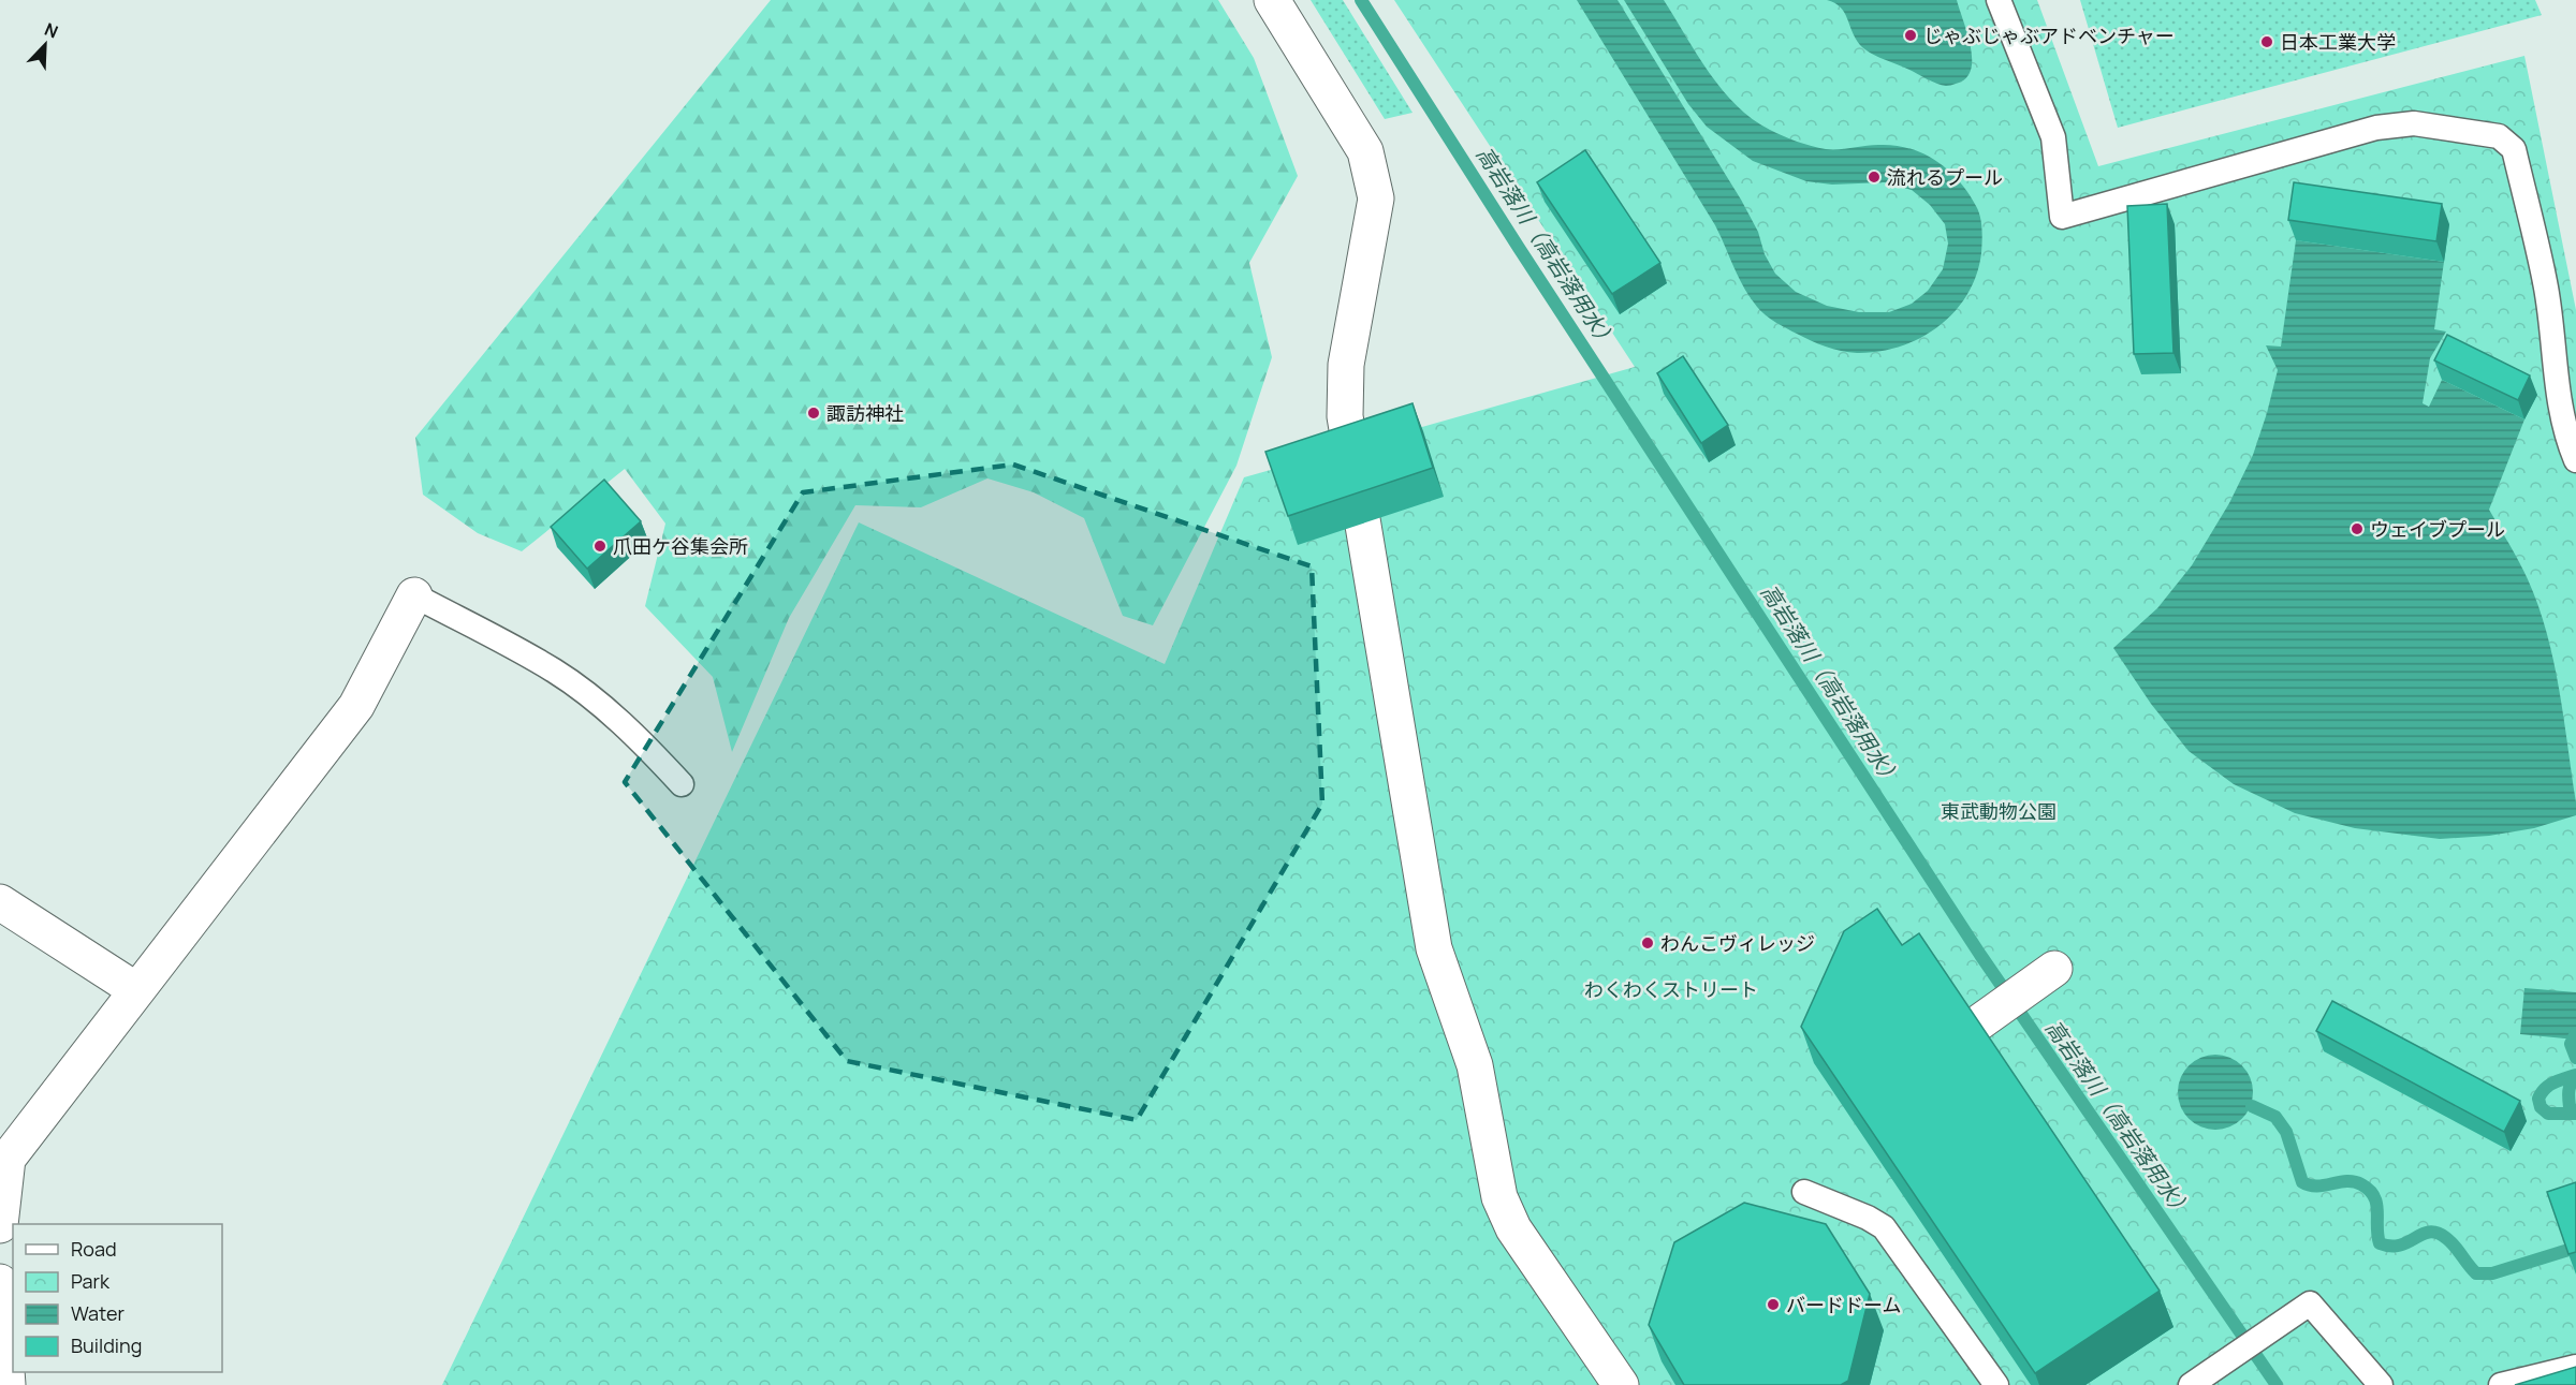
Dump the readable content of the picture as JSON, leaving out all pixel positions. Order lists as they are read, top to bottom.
{
  "water": ["高岩落川（高岩落用水）"],
  "parks": ["東武動物公園", "わくわくストリート"],
  "places": [
    "じゃぶじゃぶアドベンチャー",
    "日本工業大学",
    "流れるプール",
    "諏訪神社",
    "ウェイブプール",
    "爪田ケ谷集会所",
    "わんこヴィレッジ",
    "バードドーム"
  ],
  "legend": [
    "Road",
    "Park",
    "Water",
    "Building"
  ],
  "north": "top right"
}
